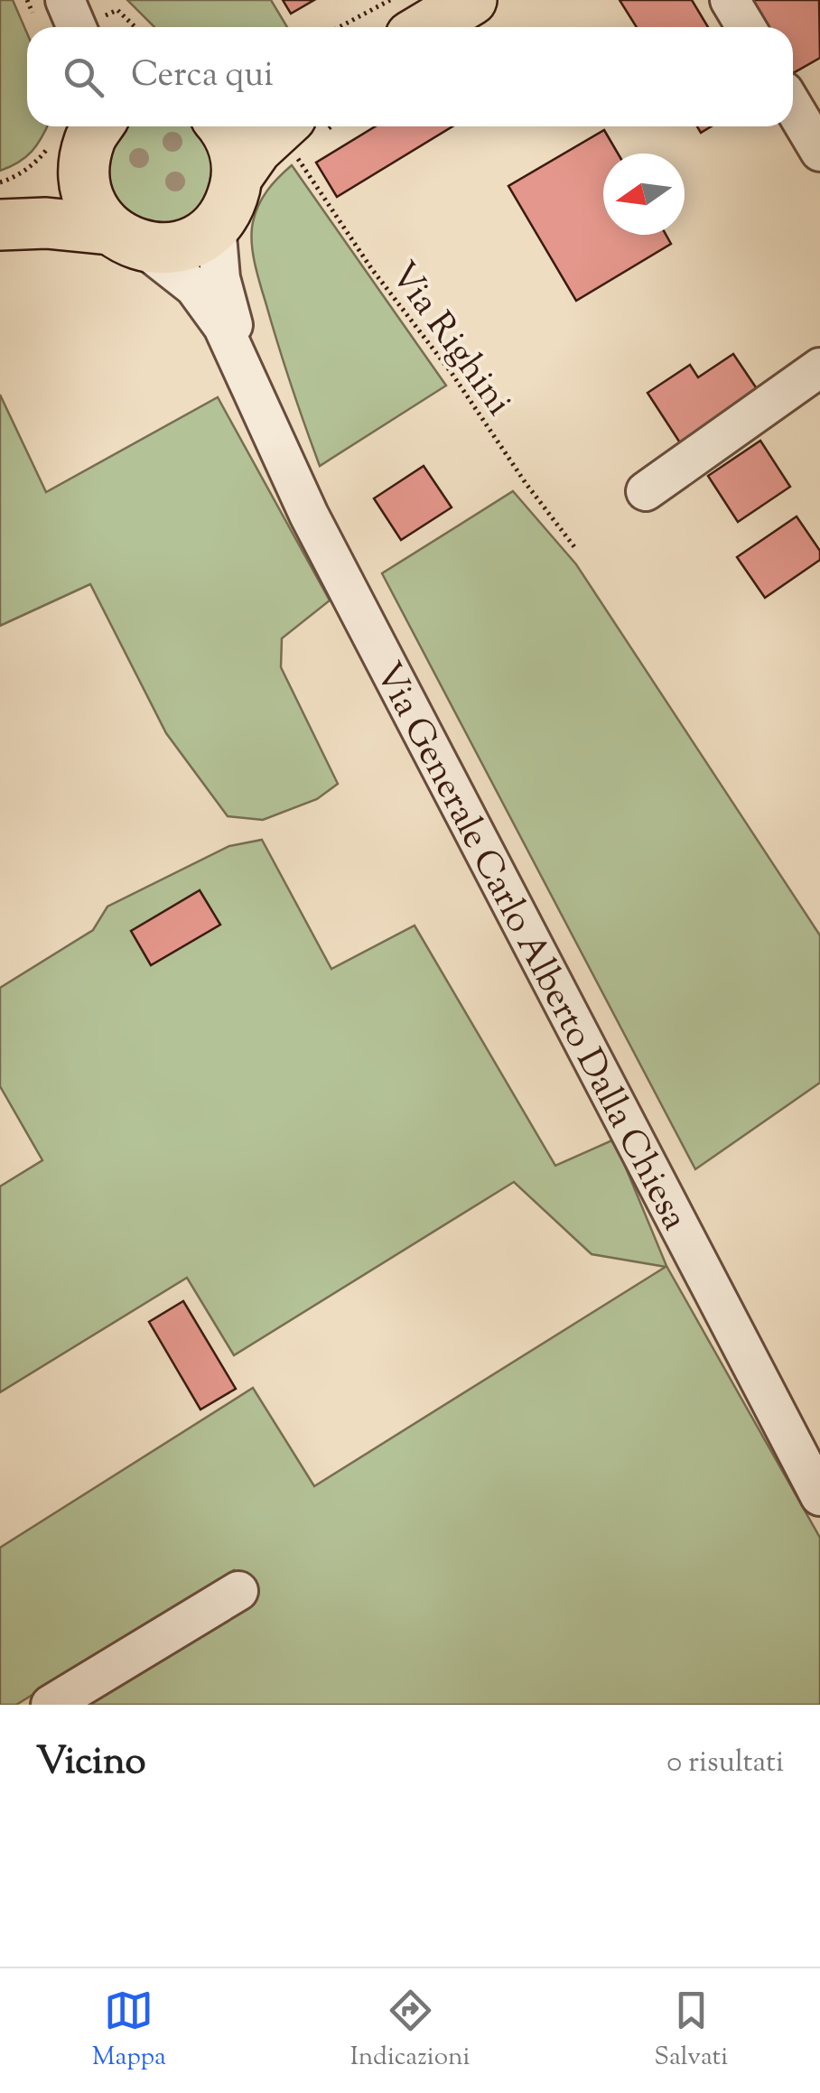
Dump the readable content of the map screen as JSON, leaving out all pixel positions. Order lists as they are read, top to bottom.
{
  "streets": {
    "street": ["Via Generale Carlo Alberto Dalla Chiesa"],
    "path": ["Via Righini"]
  },
  "north": "left",
  "page": {
    "search": "Cerca qui",
    "heading": ["Vicino", "0 risultati"],
    "nav": ["Mappa", "Indicazioni", "Salvati"]
  }
}
